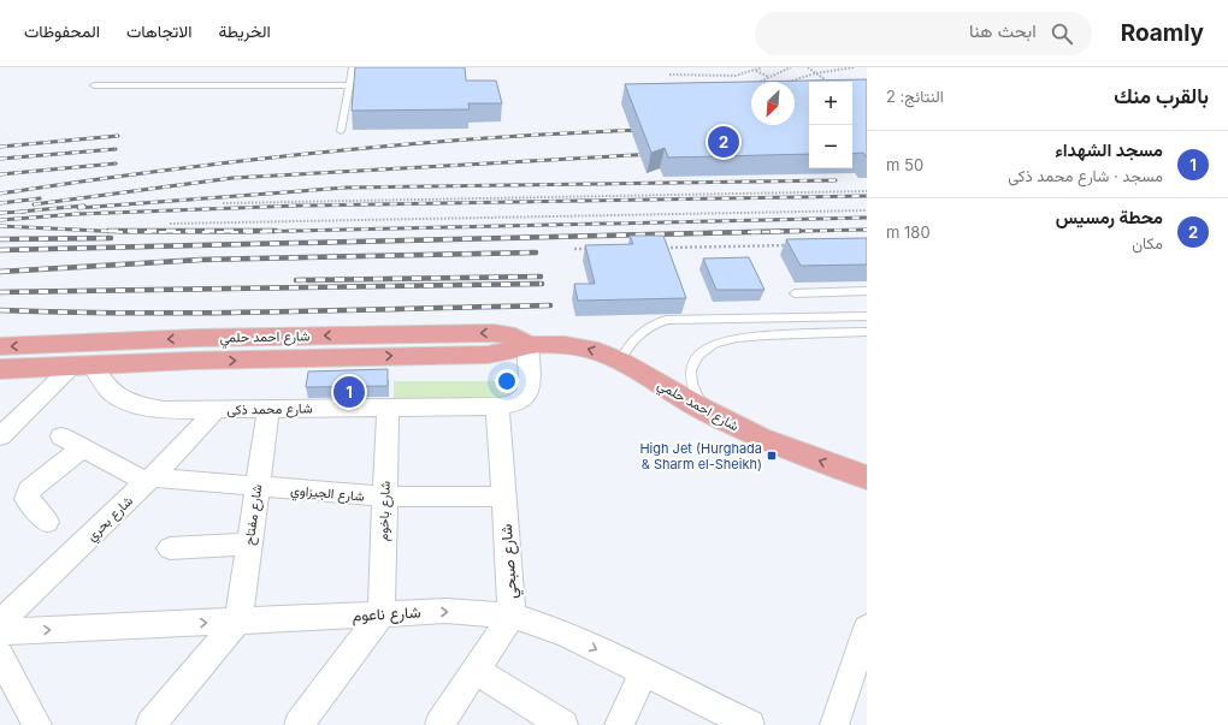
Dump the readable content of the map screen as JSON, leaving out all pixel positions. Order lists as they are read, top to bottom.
{
  "streets": {
    "main road": ["شارع احمد حلمي"],
    "street": [
      "شارع محمد ذكى",
      "شارع الجيزاوي",
      "شارع باخوم",
      "شارع مفتاح",
      "شارع بحري",
      "شارع صبحي",
      "شارع ناعوم"
    ]
  },
  "crossings": [
    ["شارع احمد حلمي", "شارع محمد ذكى"],
    ["شارع محمد ذكى", "شارع باخوم"],
    ["شارع محمد ذكى", "شارع مفتاح"],
    ["شارع محمد ذكى", "شارع بحري"],
    ["شارع محمد ذكى", "شارع صبحي"],
    ["شارع الجيزاوي", "شارع باخوم"],
    ["شارع الجيزاوي", "شارع مفتاح"],
    ["شارع الجيزاوي", "شارع بحري"],
    ["شارع الجيزاوي", "شارع صبحي"],
    ["شارع باخوم", "شارع ناعوم"],
    ["شارع مفتاح", "شارع ناعوم"],
    ["شارع صبحي", "شارع ناعوم"]
  ],
  "one_way": ["شارع ناعوم"],
  "places": {
    "transit": ["High Jet (Hurghada & Sharm el-Sheikh)"]
  },
  "north": "bottom left",
  "page": {
    "header": "Roamly",
    "search": "ابحث هنا",
    "nav": ["الخريطة", "الاتجاهات", "المحفوظات"],
    "heading": ["بالقرب منك", "النتائج: 2"],
    "map_buttons": ["+", "−"],
    "pins": ["2", "1"],
    "list": [
      {
        "mark": "1",
        "name": "مسجد الشهداء",
        "note": "مسجد · شارع محمد ذكى",
        "value": "50 m"
      },
      {
        "mark": "2",
        "name": "محطة رمسيس",
        "note": "مكان",
        "value": "180 m"
      }
    ]
  }
}
